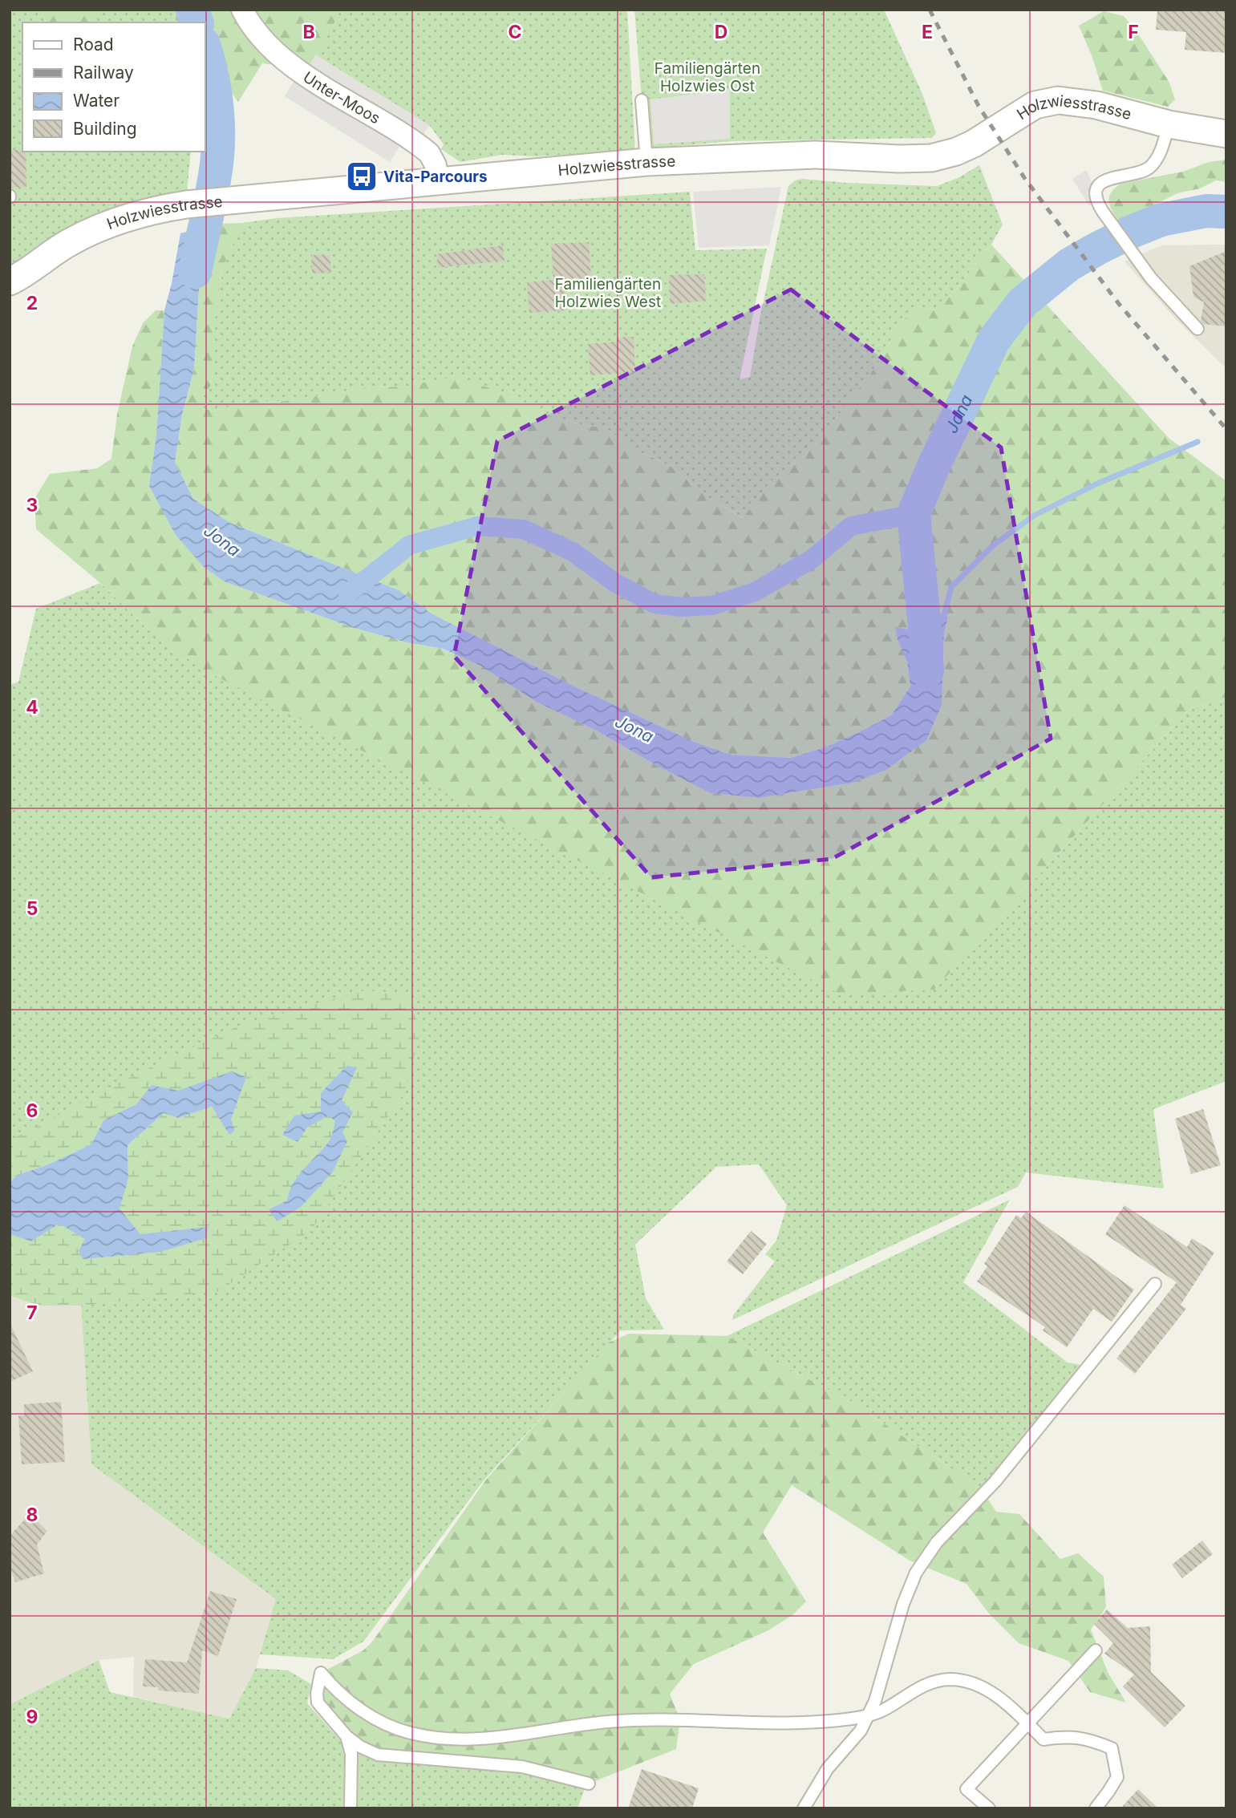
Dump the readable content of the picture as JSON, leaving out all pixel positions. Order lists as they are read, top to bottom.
{
  "streets": {
    "street": ["Unter-Moos", "Holzwiesstrasse"]
  },
  "crossings": [
    ["Unter-Moos", "Holzwiesstrasse"]
  ],
  "water": ["Jona"],
  "parks": ["Familiengärten Holzwies Ost", "Familiengärten Holzwies West"],
  "places": {
    "bus stop": ["Vita-Parcours"]
  },
  "legend": [
    "Road",
    "Railway",
    "Water",
    "Building"
  ],
  "grid": {
    "columns": [
      "B",
      "C",
      "D",
      "E",
      "F"
    ],
    "rows": [
      "2",
      "3",
      "4",
      "5",
      "6",
      "7",
      "8",
      "9"
    ]
  }
}
